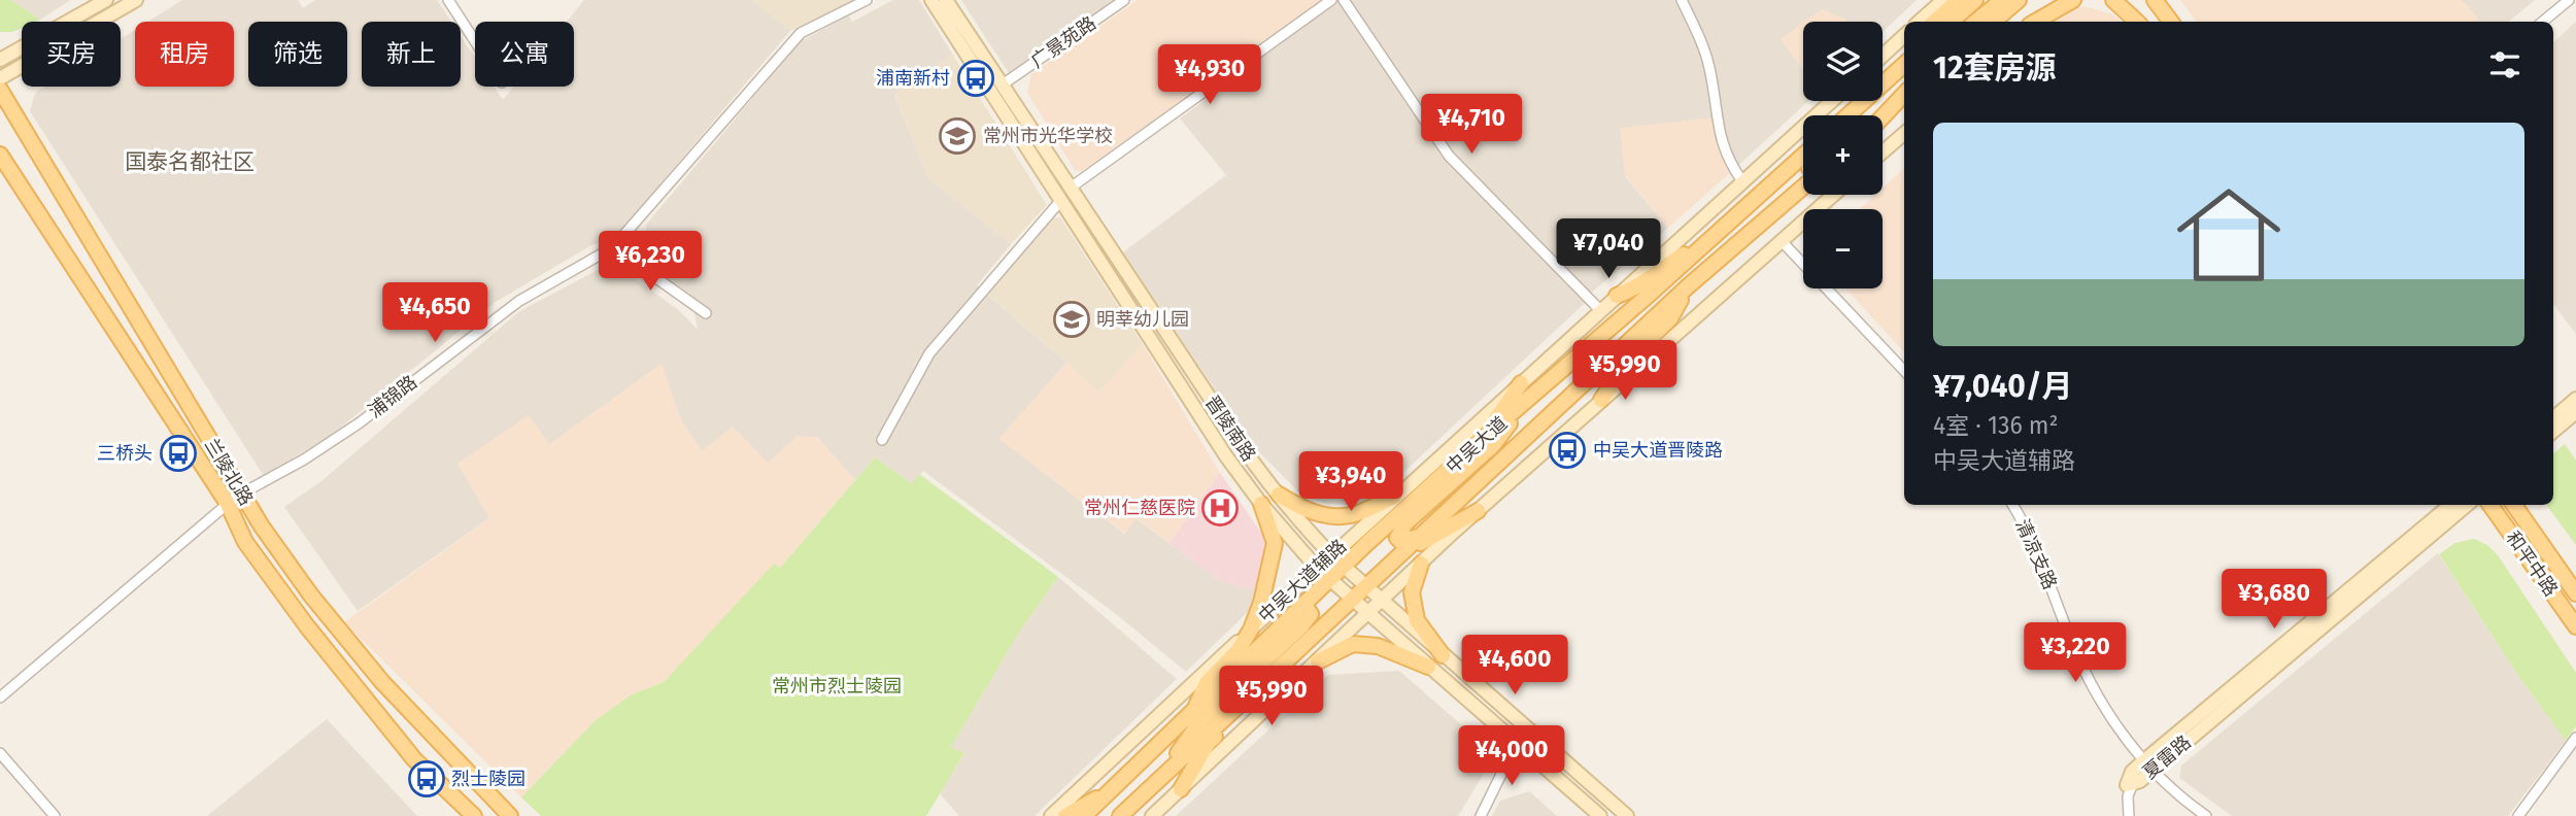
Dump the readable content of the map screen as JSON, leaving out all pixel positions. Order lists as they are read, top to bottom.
{
  "streets": {
    "main road": [
      "晋陵南路",
      "中吴大道",
      "兰陵北路",
      "和平中路",
      "中吴大道辅路",
      "夏雷路"
    ],
    "street": ["广景苑路", "浦锦路", "清凉支路"]
  },
  "crossings": [
    ["广景苑路", "晋陵南路"],
    ["浦锦路", "兰陵北路"],
    ["晋陵南路", "中吴大道"],
    ["晋陵南路", "中吴大道辅路"],
    ["清凉支路", "夏雷路"]
  ],
  "districts": ["国泰名都社区"],
  "parks": ["常州市烈士陵园"],
  "places": {
    "bus stop": [
      "浦南新村",
      "中吴大道晋陵路",
      "三桥头",
      "烈士陵园"
    ],
    "school or university": ["常州市光华学校", "明莘幼儿园"],
    "hospital": ["常州仁慈医院"]
  },
  "page": {
    "map_buttons": ["+", "−"],
    "chip": [
      "买房",
      "租房",
      "筛选",
      "新上",
      "公寓"
    ],
    "heading": "12套房源",
    "price": [
      "¥4,930",
      "¥4,710",
      "¥7,040",
      "¥6,230",
      "¥4,650",
      "¥5,990",
      "¥3,940",
      "¥3,680",
      "¥3,220",
      "¥4,600",
      "¥5,990",
      "¥4,000"
    ],
    "list": [
      {
        "name": "¥7,040/月",
        "note": "4室 · 136 m² · 中吴大道辅路"
      }
    ]
  }
}
